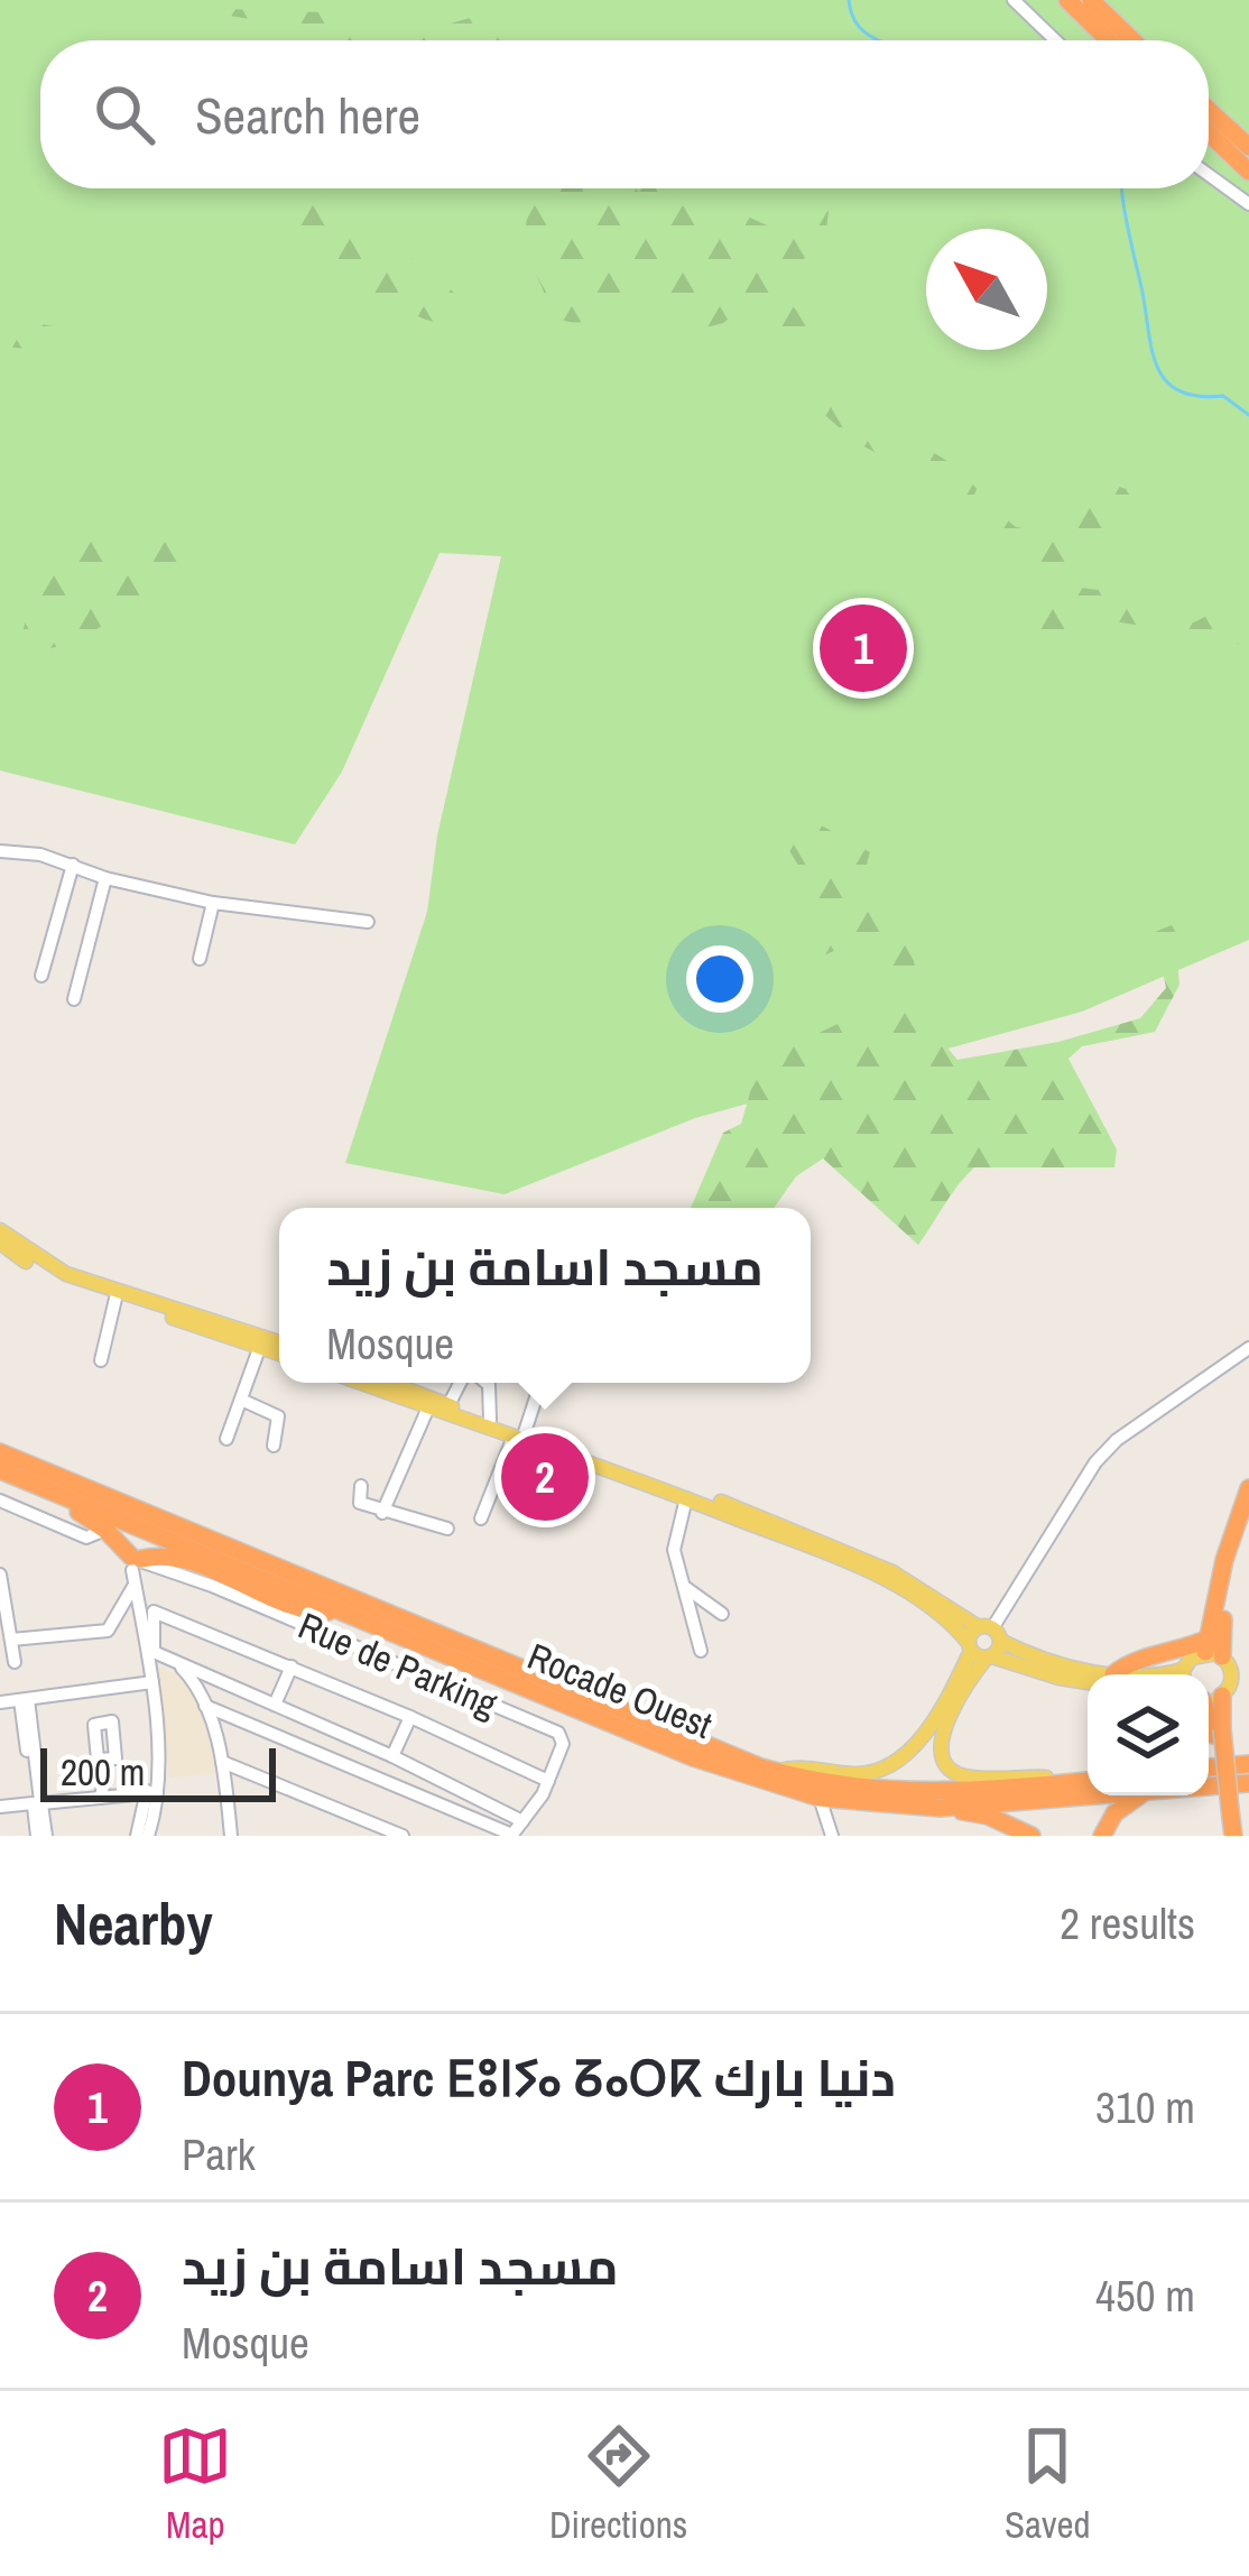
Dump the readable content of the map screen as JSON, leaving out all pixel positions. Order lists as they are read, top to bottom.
{
  "streets": {
    "highway": ["Rocade Ouest"],
    "street": ["Rue de Parking"]
  },
  "scale_bar": "200 m",
  "north": "top left",
  "page": {
    "search": "Search here",
    "pins": ["1", "2"],
    "popup": ["مسجد اسامة بن زيد", "Mosque"],
    "scale": "200 m",
    "heading": ["Nearby", "2 results"],
    "list": [
      {
        "mark": "1",
        "name": "Dounya Parc ⴹⵓⵏⵢⴰ ⵒⴰⵔⴽ دنيا بارك",
        "note": "Park",
        "value": "310 m"
      },
      {
        "mark": "2",
        "name": "مسجد اسامة بن زيد",
        "note": "Mosque",
        "value": "450 m"
      }
    ],
    "nav": ["Map", "Directions", "Saved"]
  }
}
